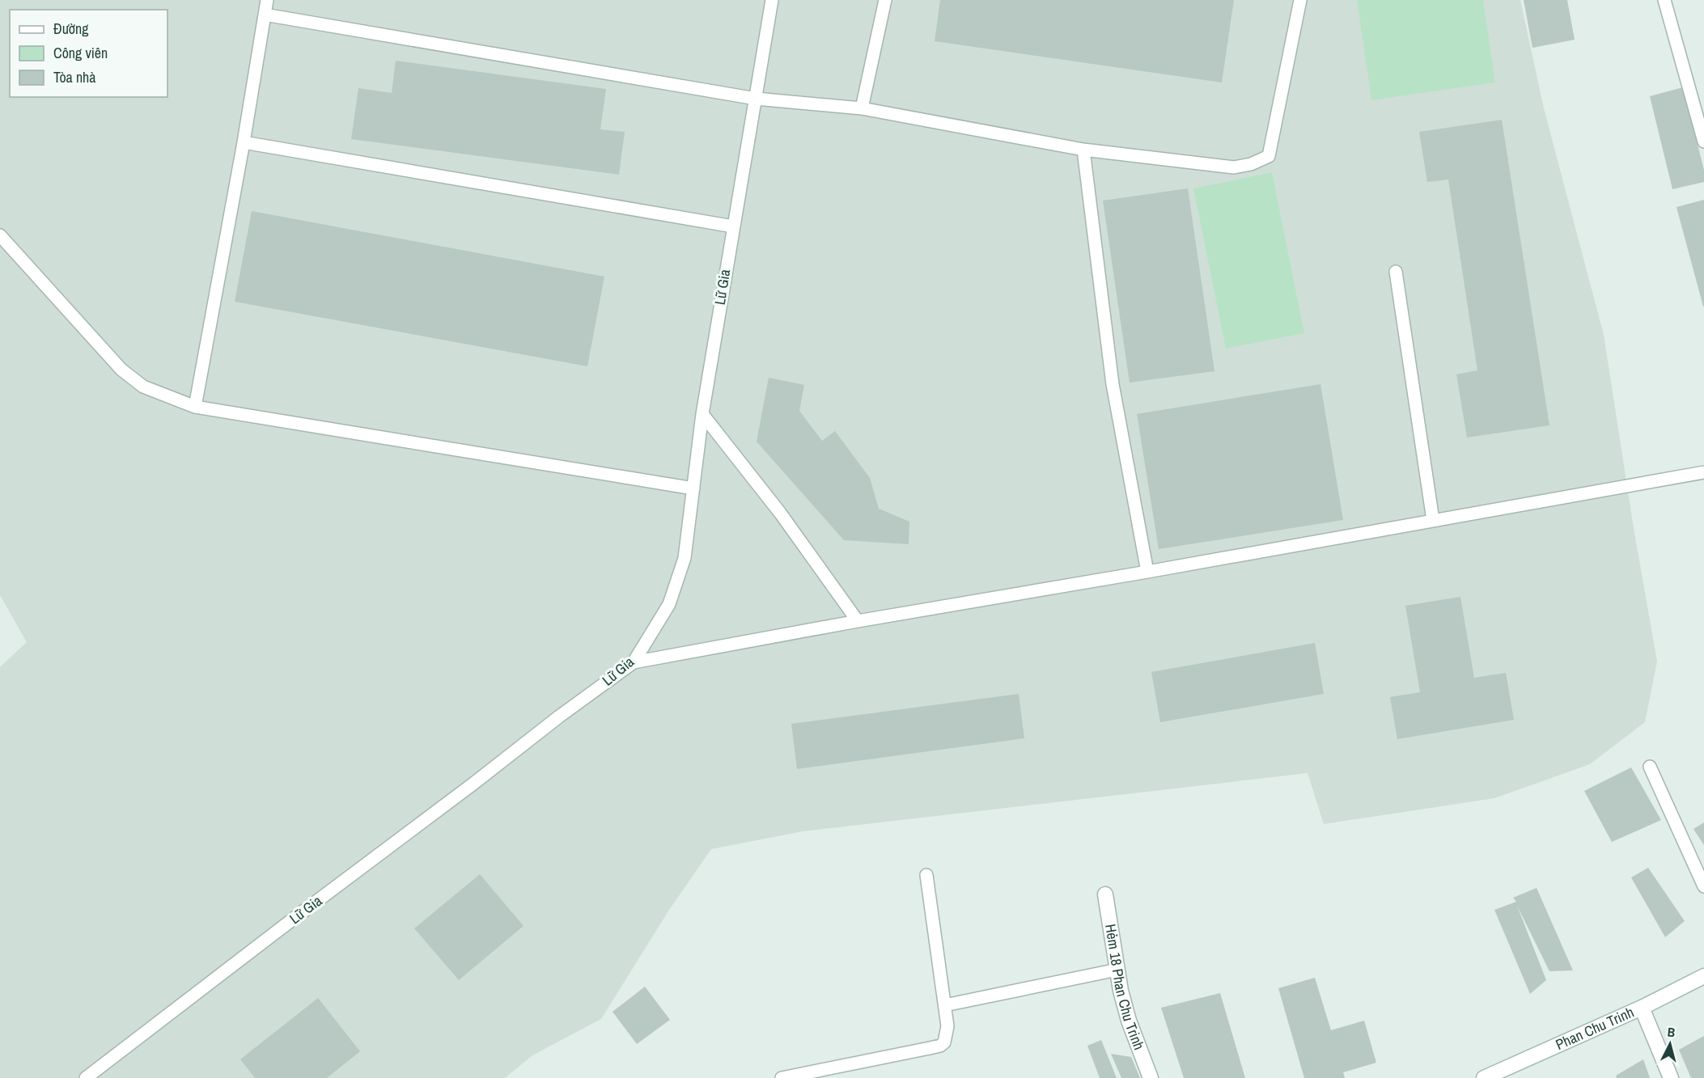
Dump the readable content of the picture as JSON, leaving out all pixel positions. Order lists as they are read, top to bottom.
{
  "streets": {
    "street": ["Hẻm 18 Phan Chu Trinh", "Phan Chu Trinh"],
    "lane": ["Lữ Gia"]
  },
  "legend": ["Đường", "Công viên", "Tòa nhà"],
  "north": "top"
}
